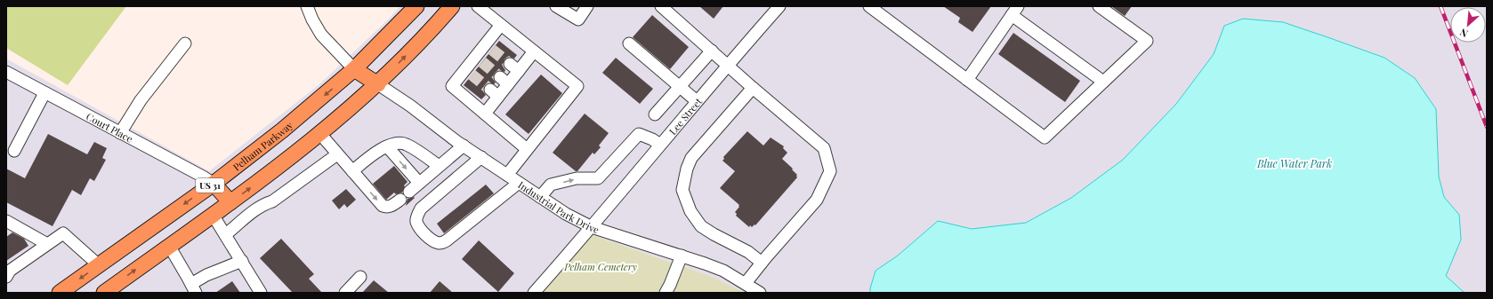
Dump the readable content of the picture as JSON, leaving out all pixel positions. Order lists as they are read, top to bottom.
{
  "streets": {
    "main road": ["Pelham Parkway", "US 31"],
    "street": ["Lee Street", "Court Place", "Industrial Park Drive"]
  },
  "crossings": [
    ["Lee Street", "Industrial Park Drive"],
    ["Court Place", "Pelham Parkway"],
    ["US 31", "Industrial Park Drive"]
  ],
  "water": ["Blue Water Park"],
  "parks": ["Pelham Cemetery"],
  "north": "bottom left"
}
